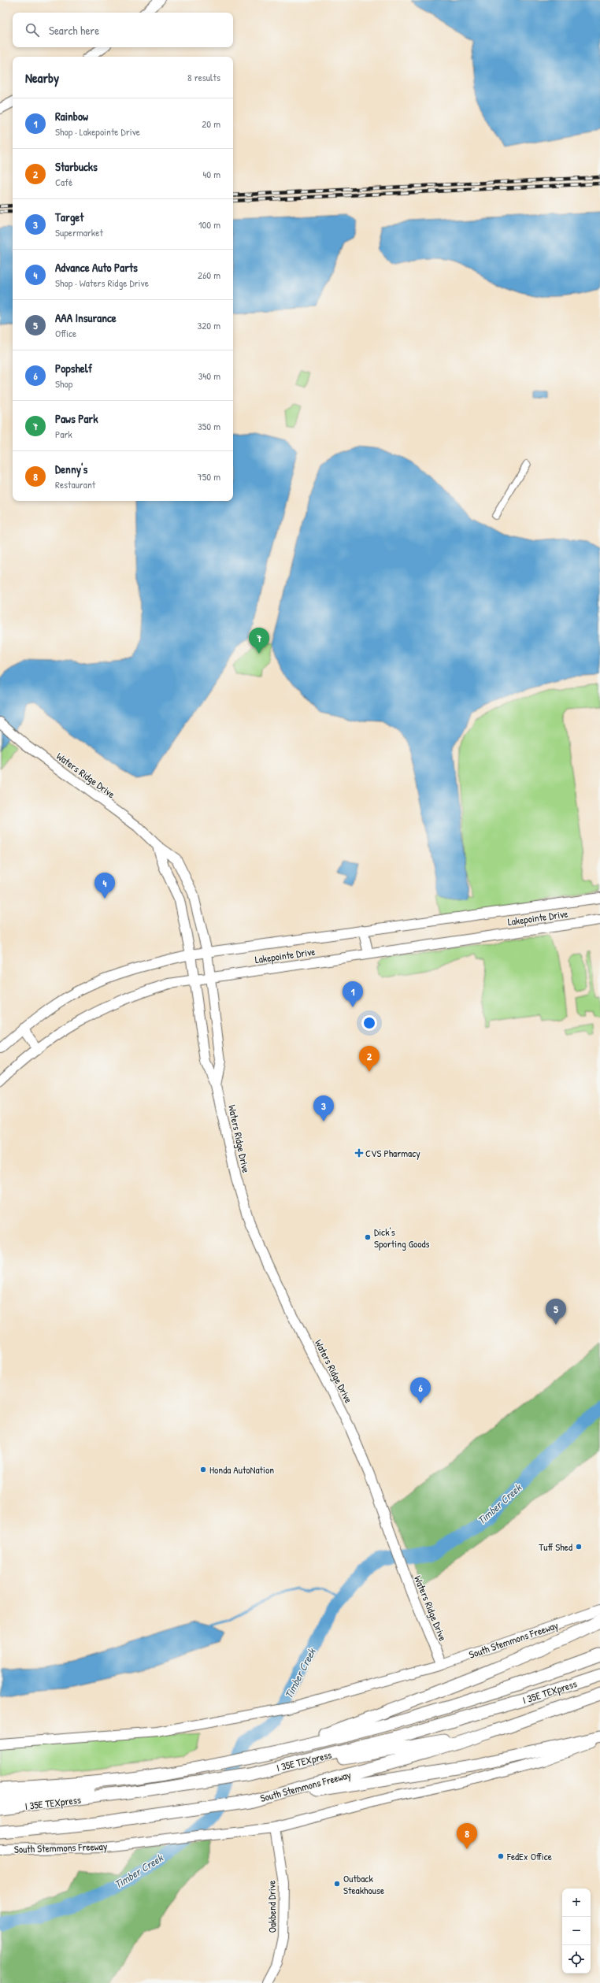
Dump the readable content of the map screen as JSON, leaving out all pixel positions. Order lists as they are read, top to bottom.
{
  "streets": {
    "highway": ["South Stemmons Freeway", "I 35E TEXpress"],
    "main road": ["Waters Ridge Drive", "Lakepointe Drive", "Oakbend Drive"]
  },
  "crossings": [
    ["Waters Ridge Drive", "Lakepointe Drive"],
    ["Waters Ridge Drive", "South Stemmons Freeway"],
    ["South Stemmons Freeway", "Oakbend Drive"]
  ],
  "water": ["Timber Creek"],
  "places": {
    "health": ["CVS Pharmacy"],
    "other": [
      "Dick's Sporting Goods",
      "Honda AutoNation",
      "Tuff Shed",
      "FedEx Office",
      "Outback Steakhouse"
    ]
  },
  "page": {
    "search": "Search here",
    "heading": ["Nearby", "8 results"],
    "list": [
      {
        "mark": "1",
        "name": "Rainbow",
        "note": "Shop · Lakepointe Drive",
        "value": "20 m"
      },
      {
        "mark": "2",
        "name": "Starbucks",
        "note": "Café",
        "value": "40 m"
      },
      {
        "mark": "3",
        "name": "Target",
        "note": "Supermarket",
        "value": "100 m"
      },
      {
        "mark": "4",
        "name": "Advance Auto Parts",
        "note": "Shop · Waters Ridge Drive",
        "value": "260 m"
      },
      {
        "mark": "5",
        "name": "AAA Insurance",
        "note": "Office",
        "value": "320 m"
      },
      {
        "mark": "6",
        "name": "Popshelf",
        "note": "Shop",
        "value": "340 m"
      },
      {
        "mark": "7",
        "name": "Paws Park",
        "note": "Park",
        "value": "350 m"
      },
      {
        "mark": "8",
        "name": "Denny's",
        "note": "Restaurant",
        "value": "750 m"
      }
    ],
    "pins": [
      "7",
      "4",
      "1",
      "2",
      "3",
      "5",
      "6",
      "8"
    ],
    "map_buttons": ["+", "−"]
  }
}
